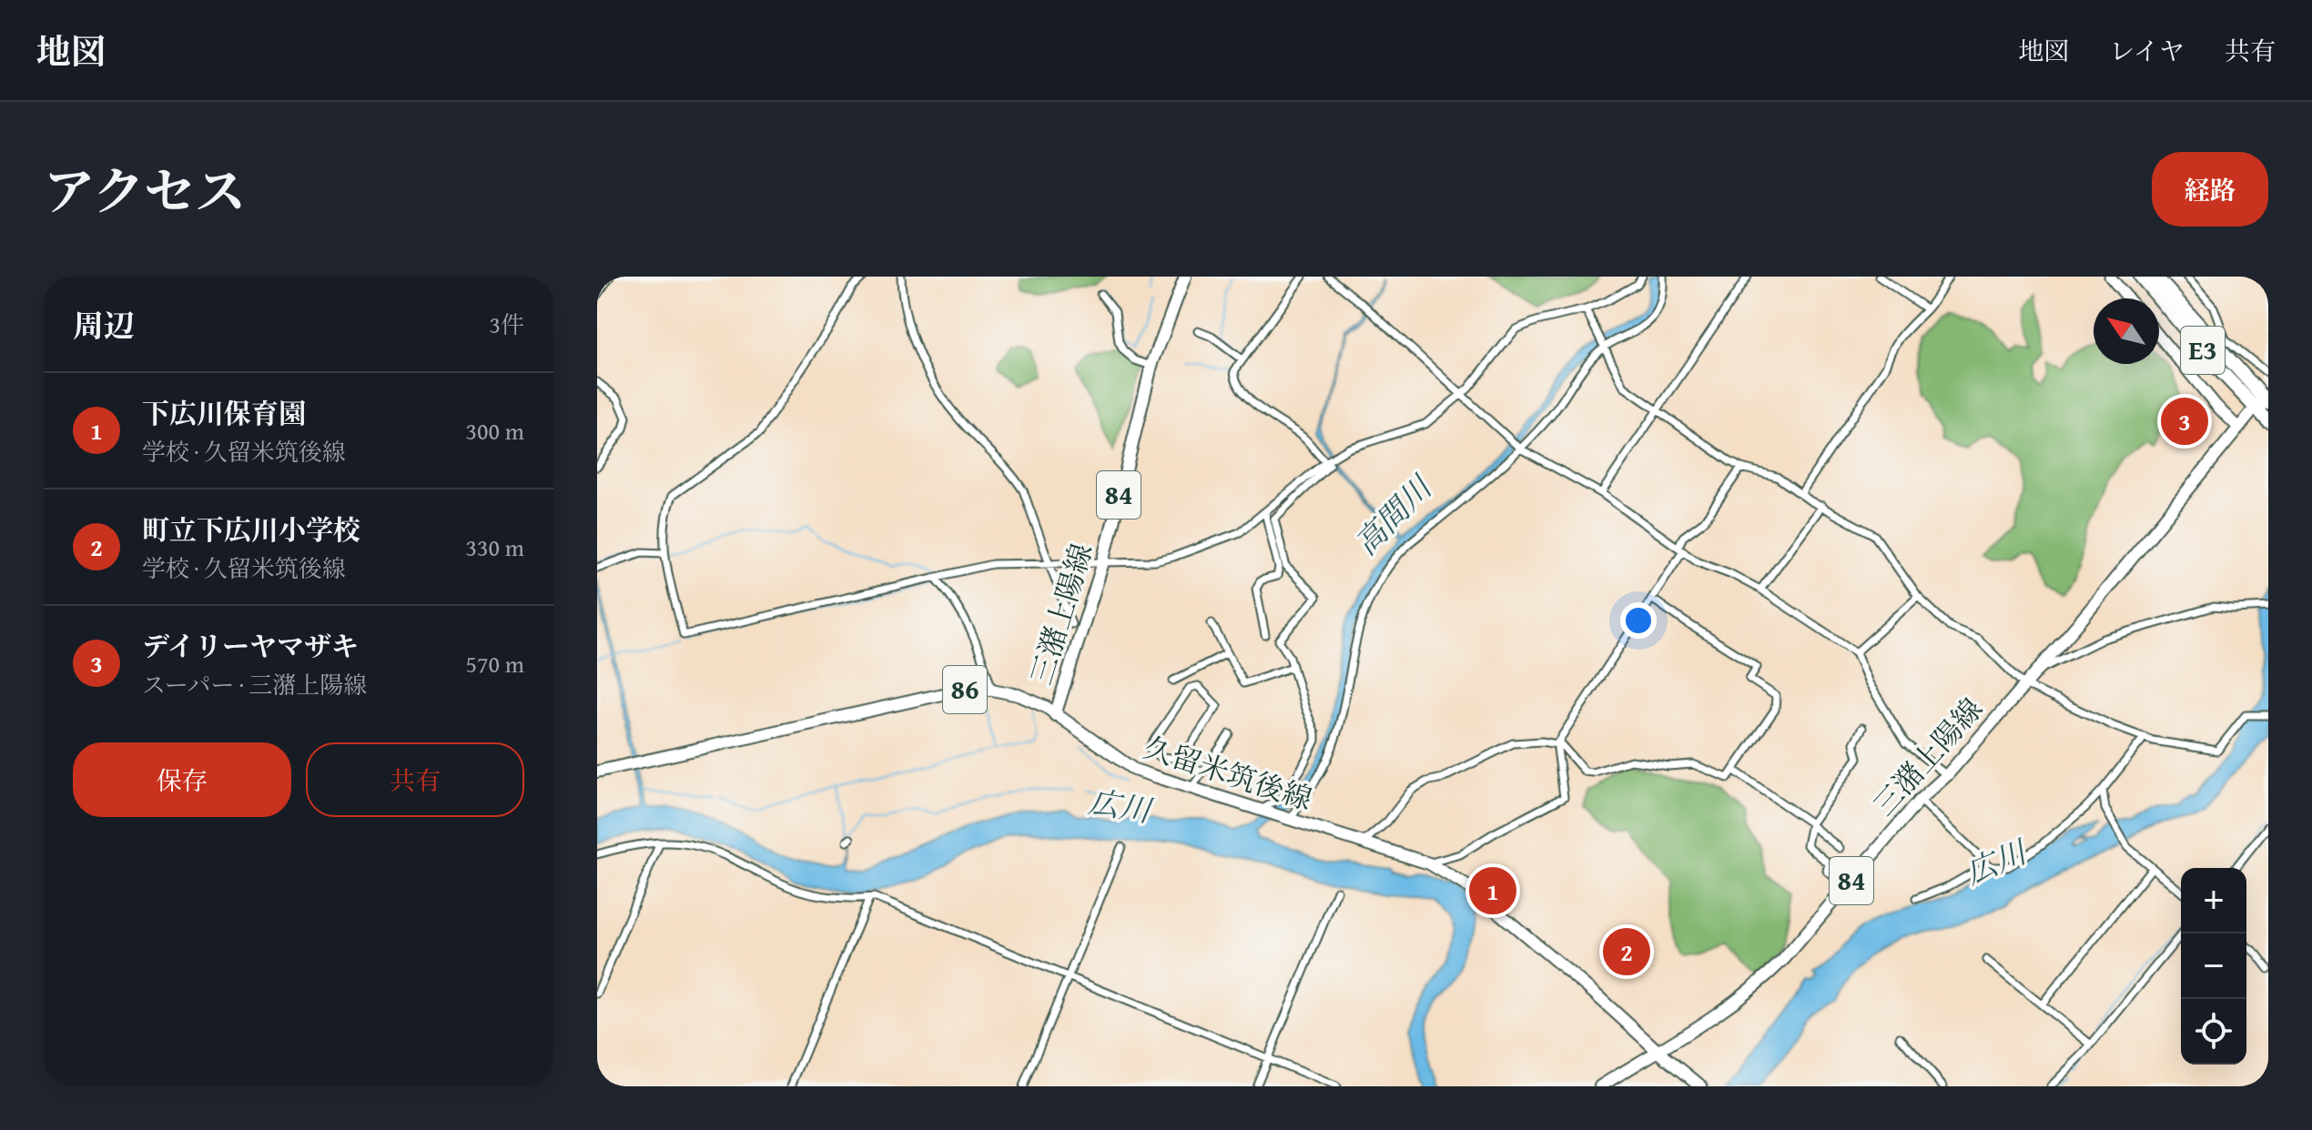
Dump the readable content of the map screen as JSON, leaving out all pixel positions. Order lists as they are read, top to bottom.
{
  "streets": {
    "highway": ["E3"],
    "main road": [
      "84",
      "三潴上陽線",
      "86",
      "久留米筑後線"
    ]
  },
  "crossings": [
    ["三潴上陽線", "久留米筑後線"]
  ],
  "water": ["高間川", "広川"],
  "north": "top left",
  "page": {
    "header": "地図",
    "nav": ["地図", "レイヤ", "共有"],
    "title": "アクセス",
    "buttons": [
      "経路",
      ["保存", "共有"]
    ],
    "heading": ["周辺", "3件"],
    "list": [
      {
        "mark": "1",
        "name": "下広川保育園",
        "note": "学校 · 久留米筑後線",
        "value": "300 m"
      },
      {
        "mark": "2",
        "name": "町立下広川小学校",
        "note": "学校 · 久留米筑後線",
        "value": "330 m"
      },
      {
        "mark": "3",
        "name": "デイリーヤマザキ",
        "note": "スーパー · 三潴上陽線",
        "value": "570 m"
      }
    ],
    "pins": ["3", "1", "2"],
    "map_buttons": ["+", "−"]
  }
}
